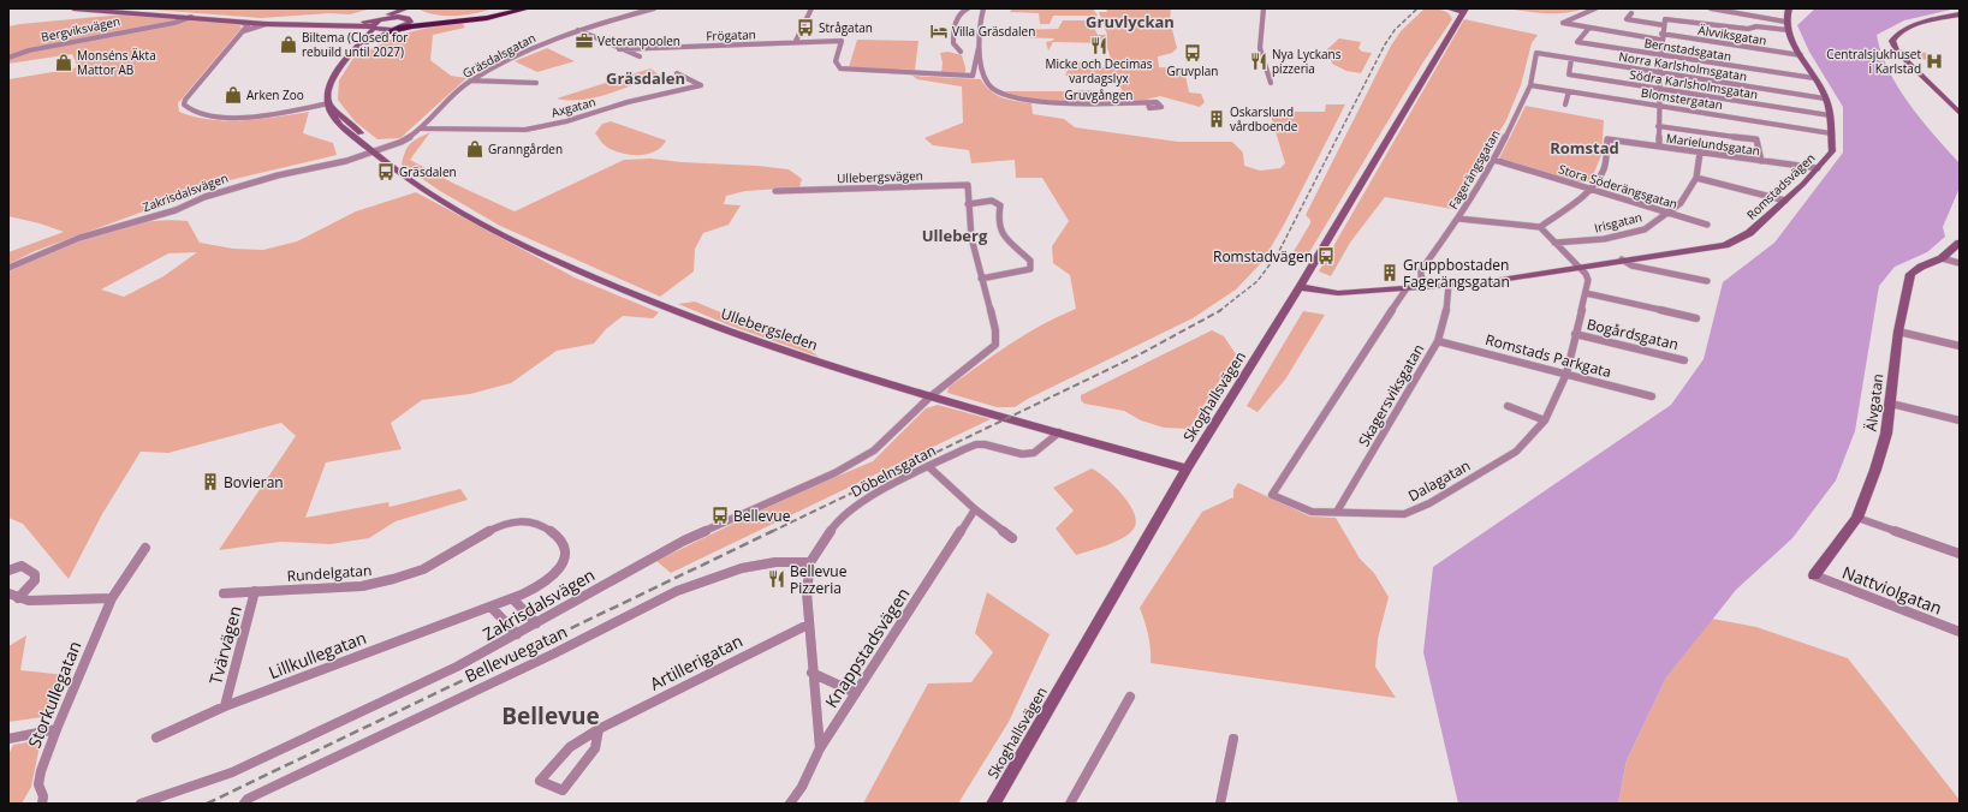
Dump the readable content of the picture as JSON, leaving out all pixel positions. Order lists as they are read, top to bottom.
{
  "streets": {
    "street": [
      "Bergviksvägen",
      "Frögatan",
      "Älvviksgatan",
      "Bernstadsgatan",
      "Gräsdalsgatan",
      "Norra Karlsholmsgatan",
      "Södra Karlsholmsgatan",
      "Gruvgången",
      "Blomstergatan",
      "Axgatan",
      "Marielundsgatan",
      "Fagerängsgatan",
      "Ullebergsvägen",
      "Stora Söderängsgatan",
      "Romstadsvägen",
      "Zakrisdalsvägen",
      "Irisgatan",
      "Ullebergsleden",
      "Bogårdsgatan",
      "Romstads Parkgata",
      "Skagersviksgatan",
      "Skoghallsvägen",
      "Älvgatan",
      "Döbelnsgatan",
      "Dalagatan",
      "Rundelgatan",
      "Nattviolgatan",
      "Tvärvägen",
      "Knappstadsvägen",
      "Bellevuegatan",
      "Lillkullegatan",
      "Artillerigatan",
      "Storkullegatan"
    ]
  },
  "crossings": [
    ["Frögatan", "Gräsdalsgatan"],
    ["Frögatan", "Gruvgången"],
    ["Älvviksgatan", "Bernstadsgatan"],
    ["Älvviksgatan", "Romstadsvägen"],
    ["Bernstadsgatan", "Romstadsvägen"],
    ["Gräsdalsgatan", "Axgatan"],
    ["Gräsdalsgatan", "Zakrisdalsvägen"],
    ["Gräsdalsgatan", "Ullebergsleden"],
    ["Norra Karlsholmsgatan", "Södra Karlsholmsgatan"],
    ["Norra Karlsholmsgatan", "Fagerängsgatan"],
    ["Norra Karlsholmsgatan", "Romstadsvägen"],
    ["Södra Karlsholmsgatan", "Romstadsvägen"],
    ["Blomstergatan", "Fagerängsgatan"],
    ["Blomstergatan", "Romstadsvägen"],
    ["Marielundsgatan", "Stora Söderängsgatan"],
    ["Marielundsgatan", "Romstadsvägen"],
    ["Marielundsgatan", "Irisgatan"],
    ["Fagerängsgatan", "Stora Söderängsgatan"],
    ["Fagerängsgatan", "Romstadsvägen"],
    ["Ullebergsvägen", "Zakrisdalsvägen"],
    ["Ullebergsvägen", "Ullebergsleden"],
    ["Stora Söderängsgatan", "Irisgatan"],
    ["Romstadsvägen", "Skagersviksgatan"],
    ["Romstadsvägen", "Skoghallsvägen"],
    ["Romstadsvägen", "Dalagatan"],
    ["Zakrisdalsvägen", "Ullebergsleden"],
    ["Irisgatan", "Dalagatan"],
    ["Ullebergsleden", "Skoghallsvägen"],
    ["Ullebergsleden", "Döbelnsgatan"],
    ["Bogårdsgatan", "Dalagatan"],
    ["Romstads Parkgata", "Skagersviksgatan"],
    ["Romstads Parkgata", "Dalagatan"],
    ["Skagersviksgatan", "Dalagatan"],
    ["Älvgatan", "Nattviolgatan"],
    ["Döbelnsgatan", "Knappstadsvägen"],
    ["Döbelnsgatan", "Bellevuegatan"],
    ["Döbelnsgatan", "Artillerigatan"],
    ["Rundelgatan", "Tvärvägen"],
    ["Rundelgatan", "Lillkullegatan"],
    ["Tvärvägen", "Lillkullegatan"]
  ],
  "districts": [
    "Gruvlyckan",
    "Gräsdalen",
    "Romstad",
    "Ulleberg",
    "Bellevue"
  ],
  "places": {
    "bus stop": [
      "Strågatan",
      "Gruvplan",
      "Gräsdalen",
      "Romstadvägen",
      "Bellevue"
    ],
    "hotel": ["Villa Gräsdalen"],
    "office": ["Veteranpoolen"],
    "shop": [
      "Biltema (Closed for rebuild until 2027)",
      "Monséns Äkta Mattor AB",
      "Arken Zoo",
      "Granngården"
    ],
    "restaurant": ["Micke och Decimas vardagslyx", "Nya Lyckans pizzeria", "Bellevue Pizzeria"],
    "hospital": ["Centralsjukhuset i Karlstad"],
    "building": ["Oskarslund vårdboende", "Gruppbostaden Fagerängsgatan", "Bovieran"]
  }
}
